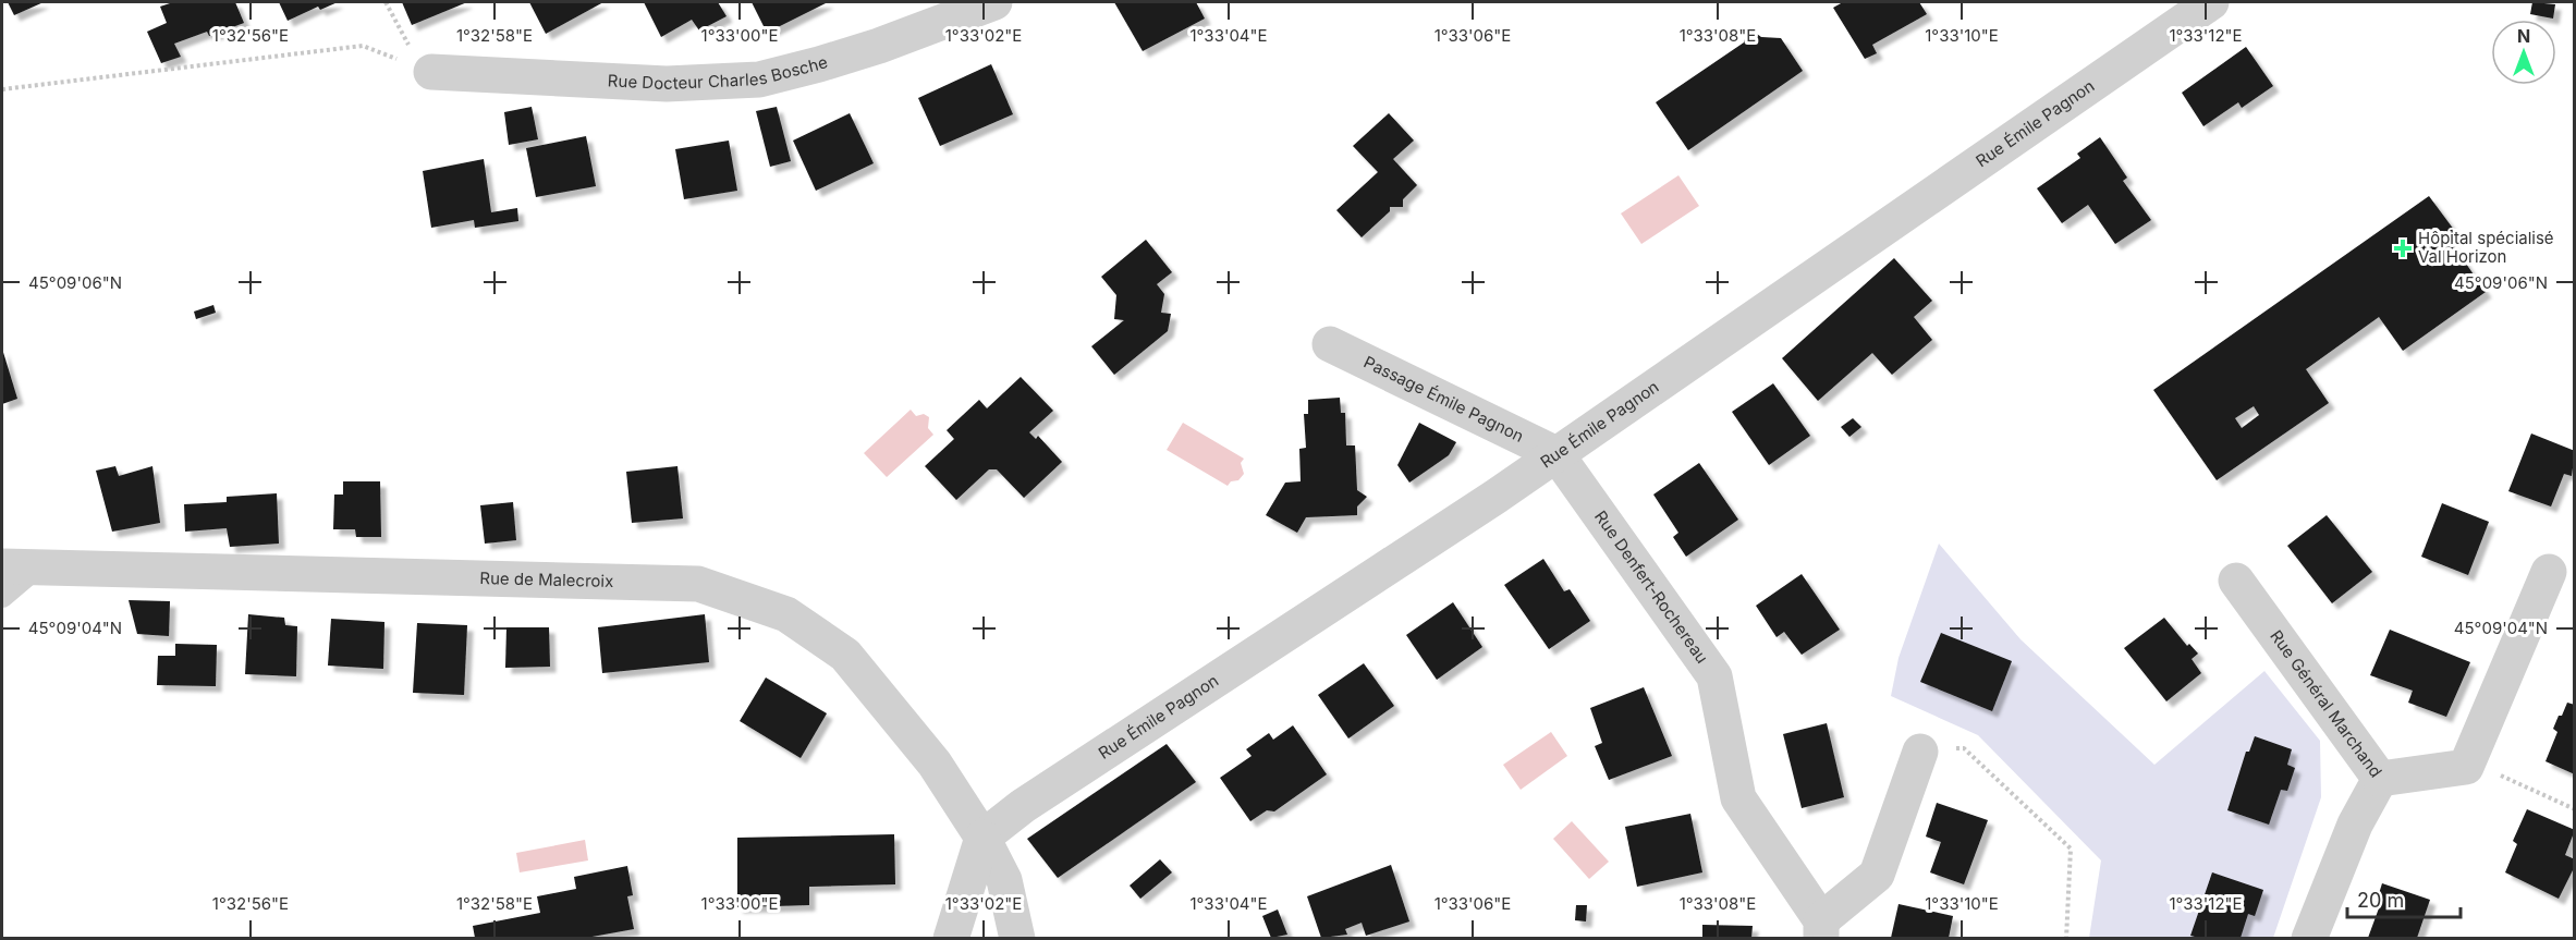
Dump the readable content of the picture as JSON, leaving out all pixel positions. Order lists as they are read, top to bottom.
{
  "streets": {
    "street": [
      "Rue Docteur Charles Bosche",
      "Rue Émile Pagnon",
      "Passage Émile Pagnon",
      "Rue de Malecroix",
      "Rue Denfert-Rochereau",
      "Rue Général Marchand"
    ]
  },
  "crossings": [
    ["Rue Émile Pagnon", "Passage Émile Pagnon"],
    ["Rue Émile Pagnon", "Rue de Malecroix"],
    ["Rue Émile Pagnon", "Rue Denfert-Rochereau"],
    ["Passage Émile Pagnon", "Rue Denfert-Rochereau"]
  ],
  "places": {
    "health": ["Hôpital spécialisé Val Horizon"]
  },
  "scale_bar": "20 m",
  "north": "top",
  "coordinates": [
    "1°32'56\"E",
    "1°32'58\"E",
    "1°33'00\"E",
    "1°33'02\"E",
    "1°33'04\"E",
    "1°33'06\"E",
    "1°33'08\"E",
    "1°33'10\"E",
    "1°33'12\"E",
    "45°09'06\"N",
    "45°09'04\"N"
  ]
}
